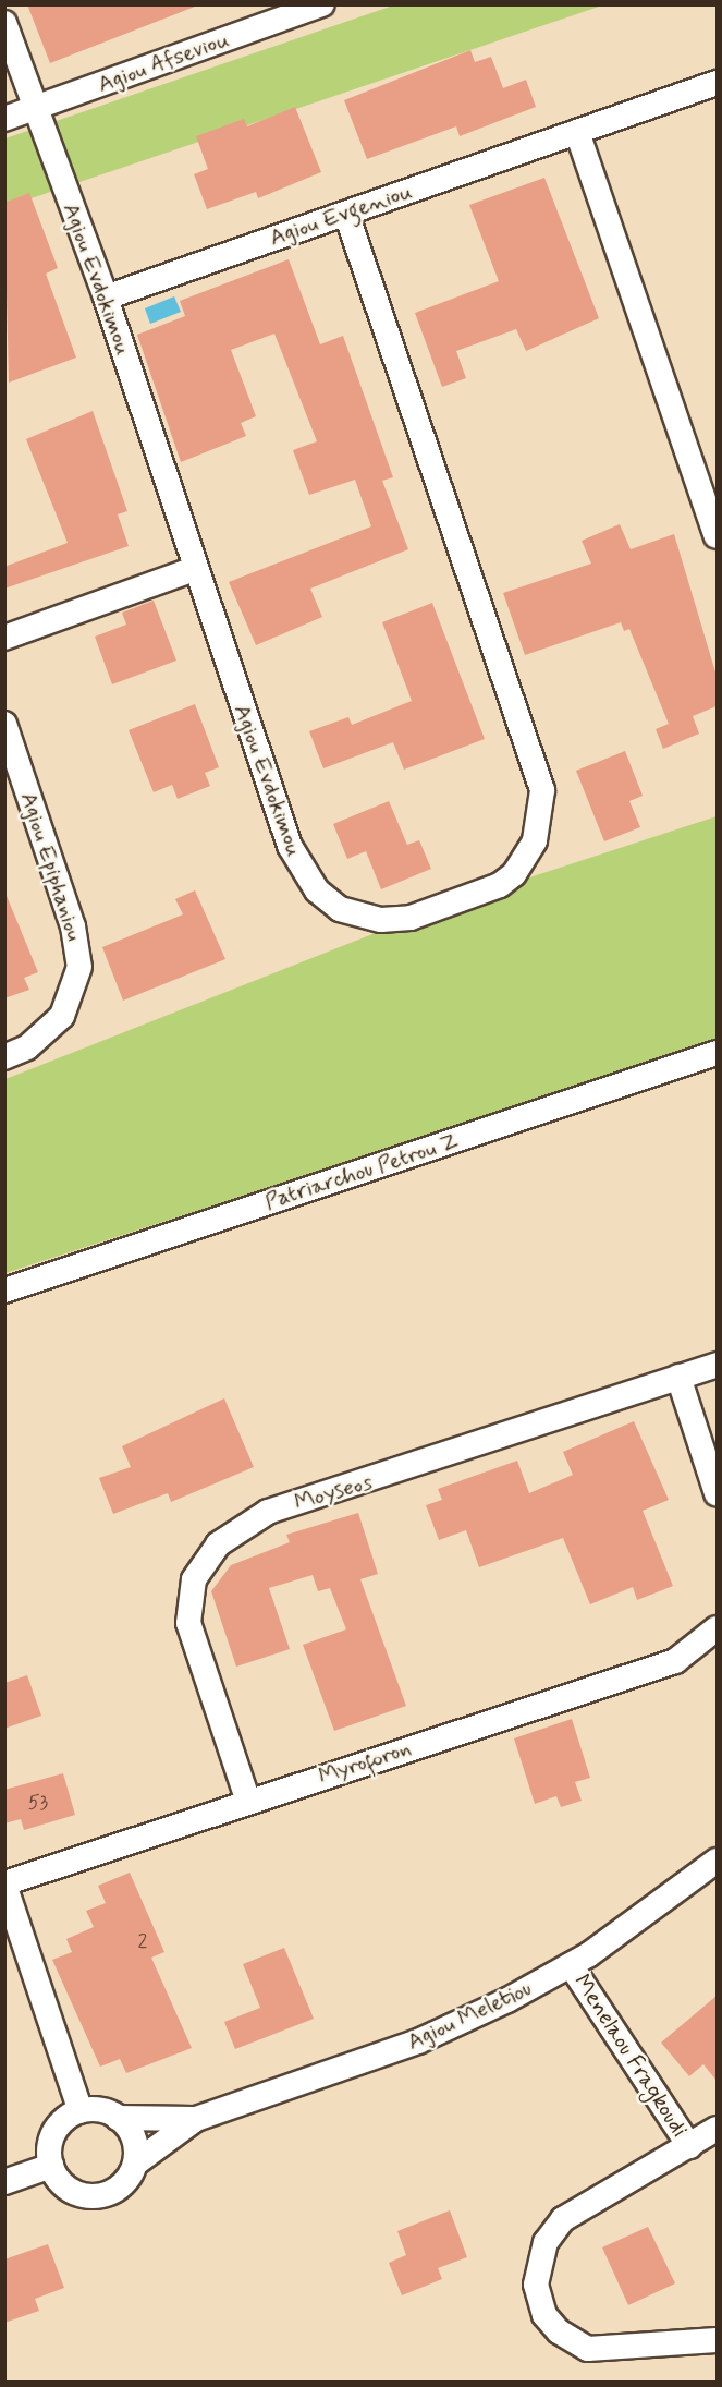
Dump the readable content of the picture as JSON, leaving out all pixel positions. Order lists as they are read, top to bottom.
{
  "streets": {
    "street": [
      "Agiou Afseviou",
      "Agiou Evgeniou",
      "Agiou Evdokimou",
      "Agiou Epiphaniou",
      "Patriarchou Petrou Z",
      "Moyseos",
      "Myroforon",
      "Agiou Meletiou",
      "Menelaou Fragkoudi"
    ]
  },
  "crossings": [
    ["Agiou Afseviou", "Agiou Evdokimou"],
    ["Agiou Evgeniou", "Agiou Evdokimou"],
    ["Moyseos", "Myroforon"],
    ["Agiou Meletiou", "Menelaou Fragkoudi"]
  ],
  "house_numbers": ["53", "2"]
}
